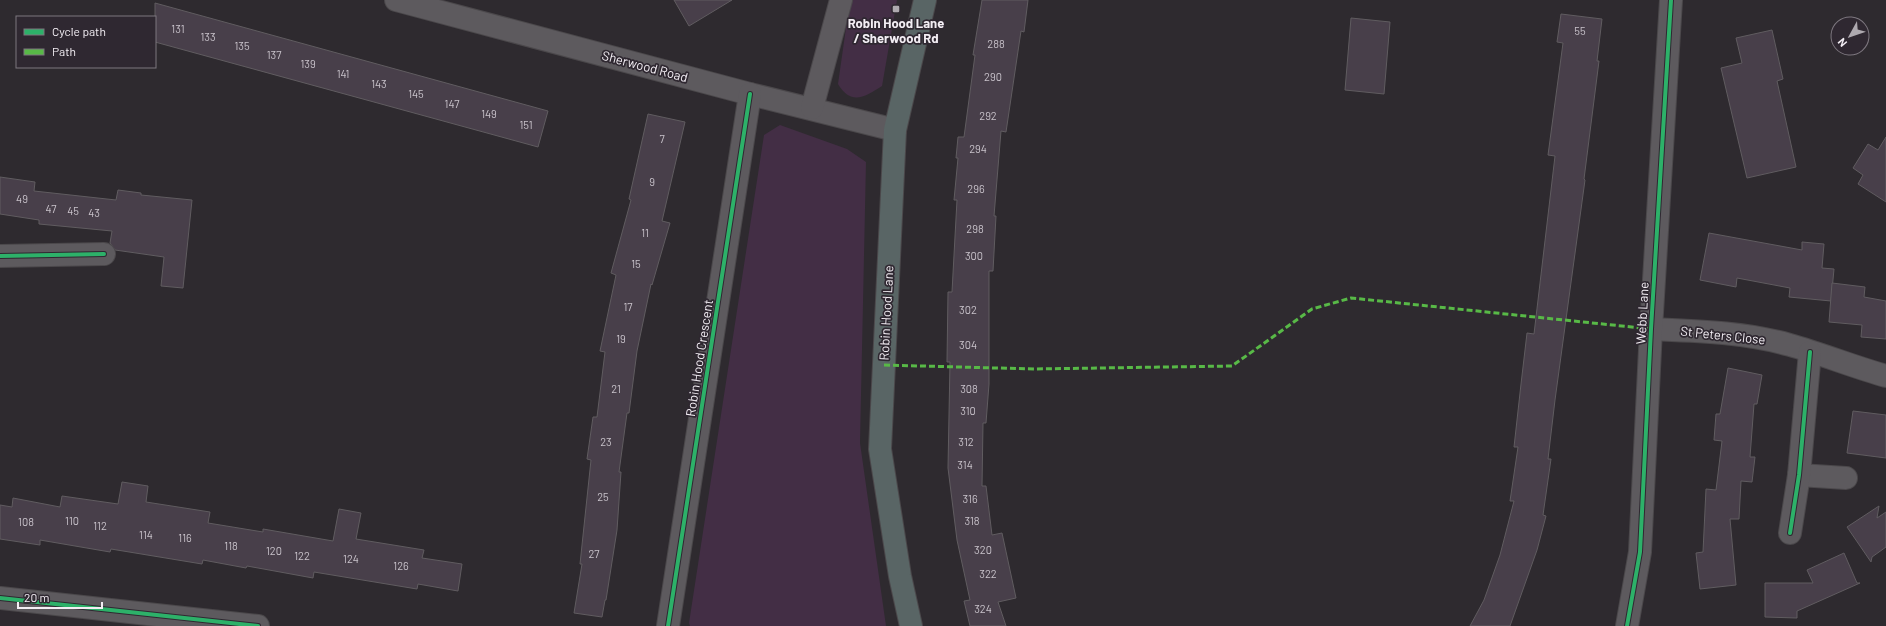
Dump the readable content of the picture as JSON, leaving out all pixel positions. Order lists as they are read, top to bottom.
{
  "streets": {
    "main road": ["Robin Hood Lane"],
    "street": [
      "Sherwood Road",
      "Webb Lane",
      "St Peters Close",
      "Robin Hood Crescent"
    ]
  },
  "crossings": [
    ["Sherwood Road", "Robin Hood Lane"],
    ["Sherwood Road", "Robin Hood Crescent"],
    ["Webb Lane", "St Peters Close"]
  ],
  "places": {
    "transit": ["Robin Hood Lane / Sherwood Rd"]
  },
  "house_numbers": [
    "131",
    "55",
    "133",
    "288",
    "135",
    "137",
    "139",
    "141",
    "290",
    "143",
    "145",
    "147",
    "149",
    "292",
    "151",
    "7",
    "294",
    "9",
    "296",
    "49",
    "47",
    "45",
    "43",
    "298",
    "11",
    "300",
    "15",
    "17",
    "302",
    "19",
    "304",
    "21",
    "308",
    "310",
    "23",
    "312",
    "314",
    "25",
    "316",
    "110",
    "318",
    "108",
    "112",
    "114",
    "116",
    "118",
    "320",
    "120",
    "27",
    "122",
    "124",
    "126",
    "322",
    "324"
  ],
  "legend": ["Cycle path", "Path"],
  "scale_bar": "20 m",
  "north": "bottom left"
}
